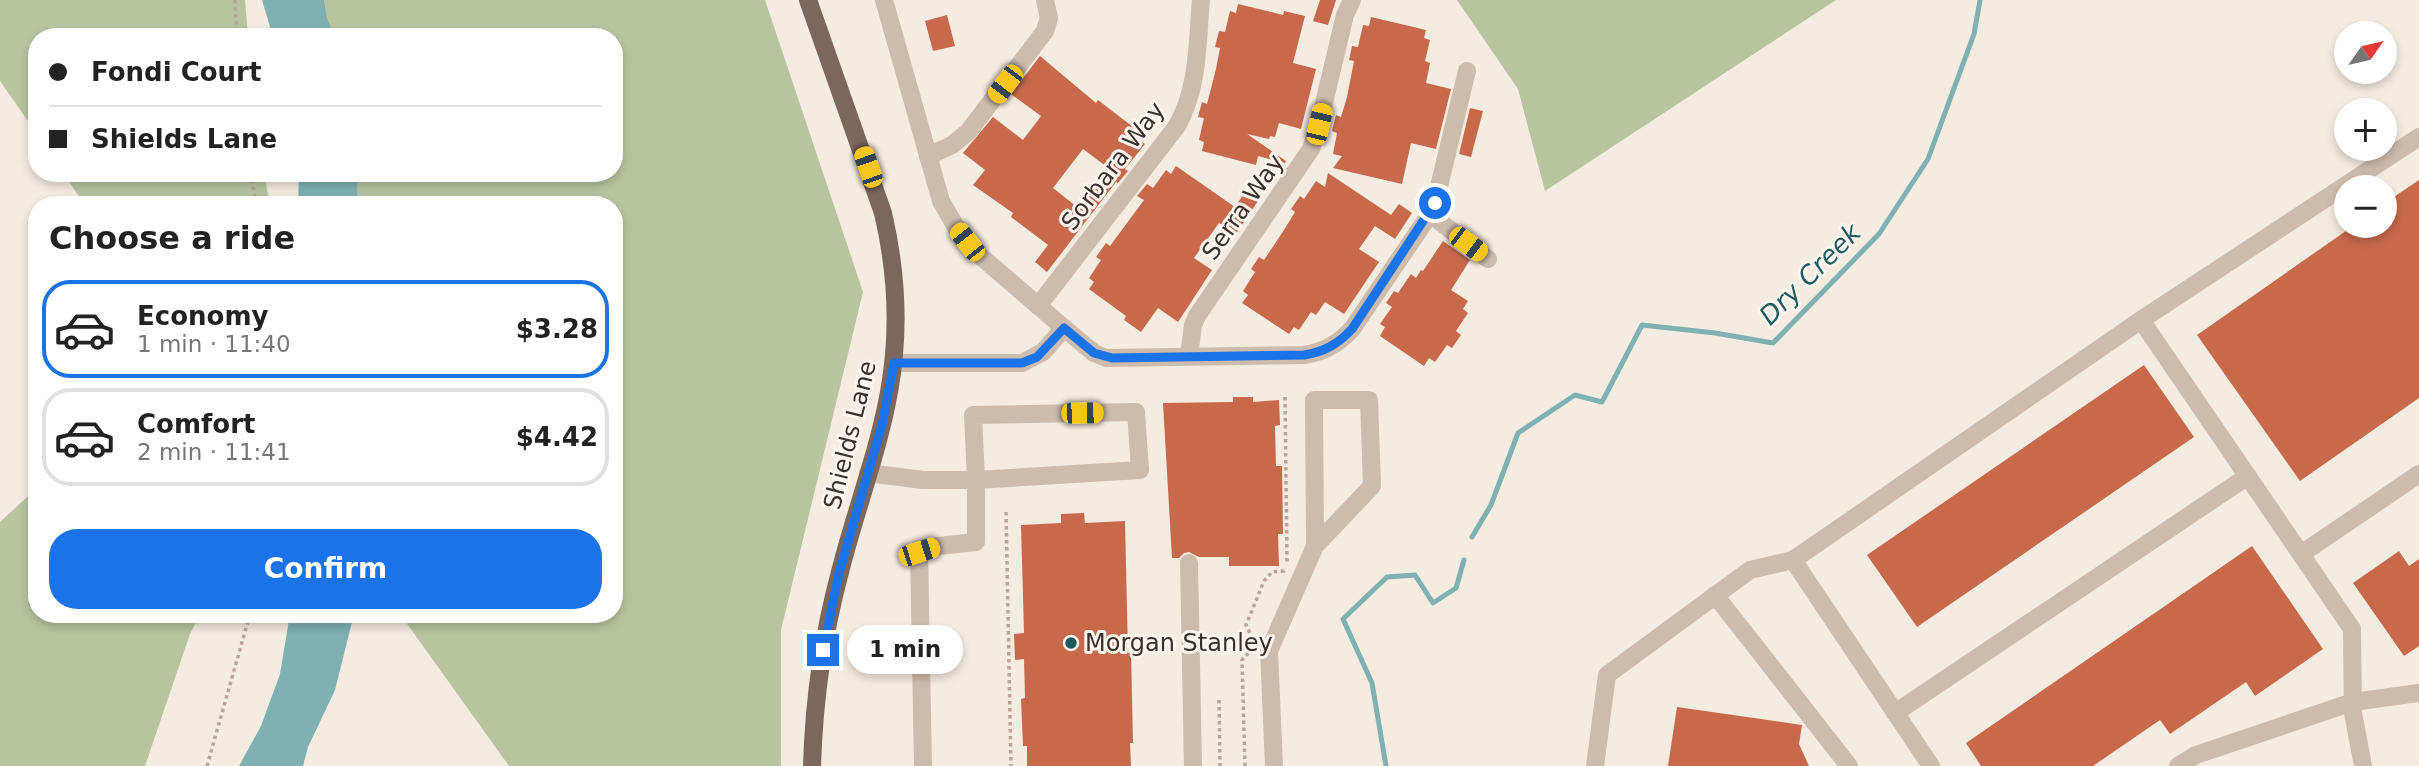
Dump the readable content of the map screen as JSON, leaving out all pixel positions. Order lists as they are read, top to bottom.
{
  "streets": {
    "main road": ["Shields Lane"],
    "street": ["Sorbara Way", "Serra Way"]
  },
  "water": ["Dry Creek"],
  "places": ["Morgan Stanley"],
  "north": "top right",
  "page": {
    "map_buttons": ["+", "−"],
    "banner": ["Fondi Court", "Shields Lane"],
    "heading": "Choose a ride",
    "list": [
      {
        "name": "Economy",
        "note": "1 min · 11:40",
        "value": "$3.28"
      },
      {
        "name": "Comfort",
        "note": "2 min · 11:41",
        "value": "$4.42"
      }
    ],
    "buttons": "Confirm",
    "bubble": "1 min"
  }
}
